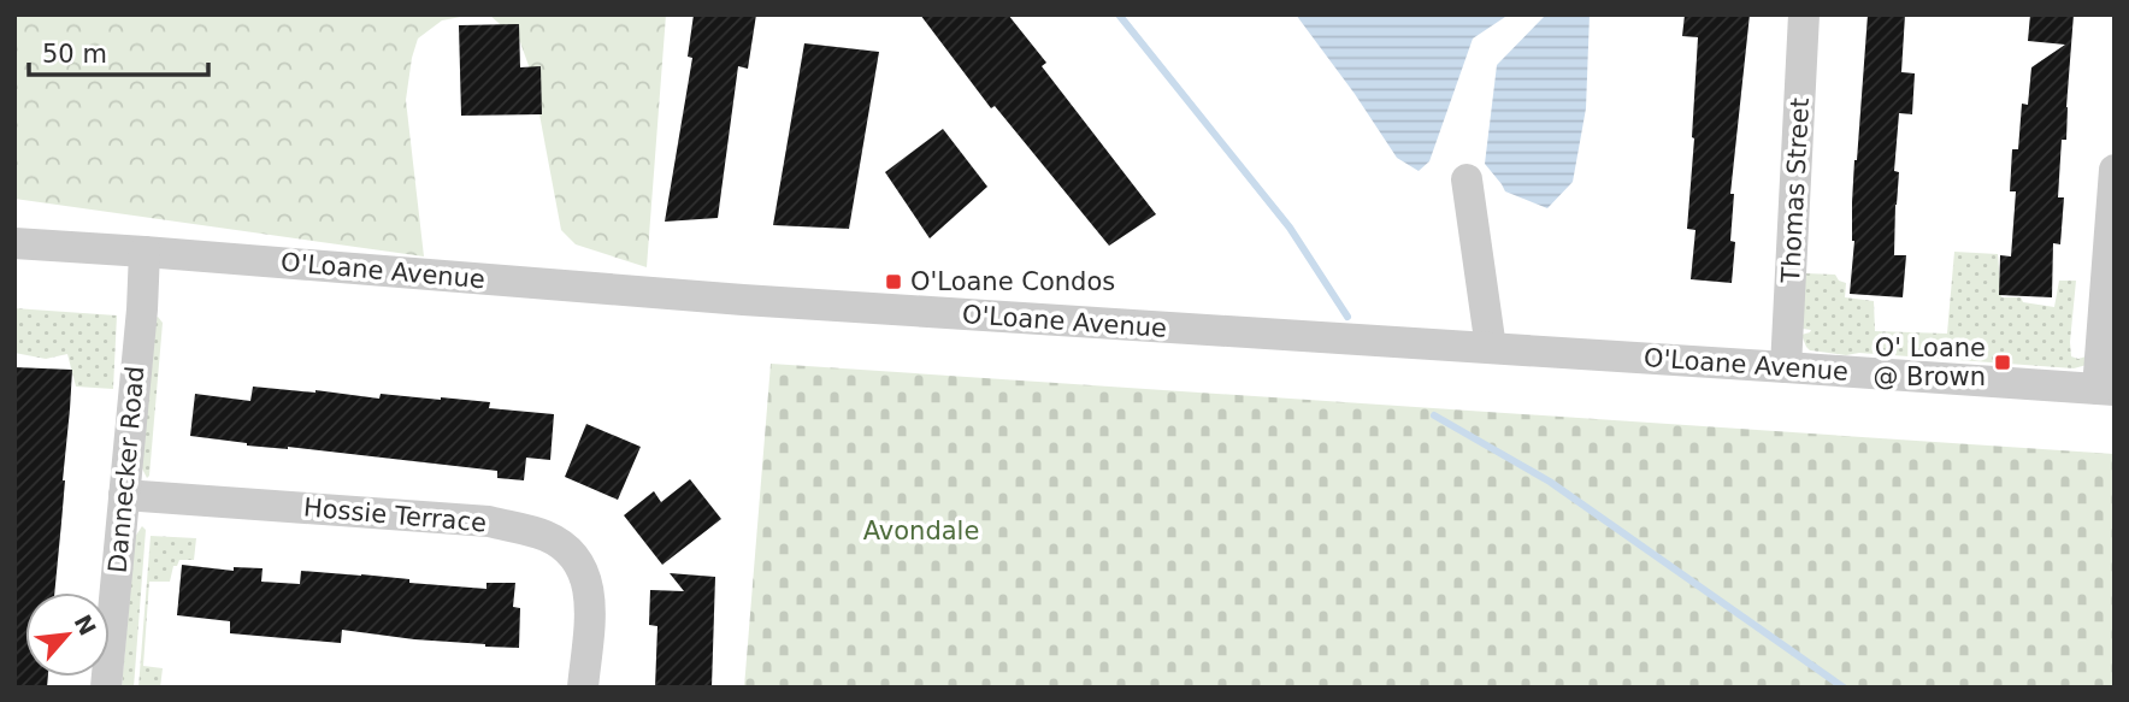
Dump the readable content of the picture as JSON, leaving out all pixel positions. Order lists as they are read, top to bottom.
{
  "streets": {
    "street": [
      "Thomas Street",
      "O'Loane Avenue",
      "Dannecker Road",
      "Hossie Terrace"
    ]
  },
  "crossings": [
    ["Thomas Street", "O'Loane Avenue"],
    ["O'Loane Avenue", "Dannecker Road"],
    ["Dannecker Road", "Hossie Terrace"]
  ],
  "parks": ["Avondale"],
  "places": {
    "transit": ["O'Loane Condos", "O' Loane @ Brown"]
  },
  "scale_bar": "50 m",
  "north": "top right"
}
